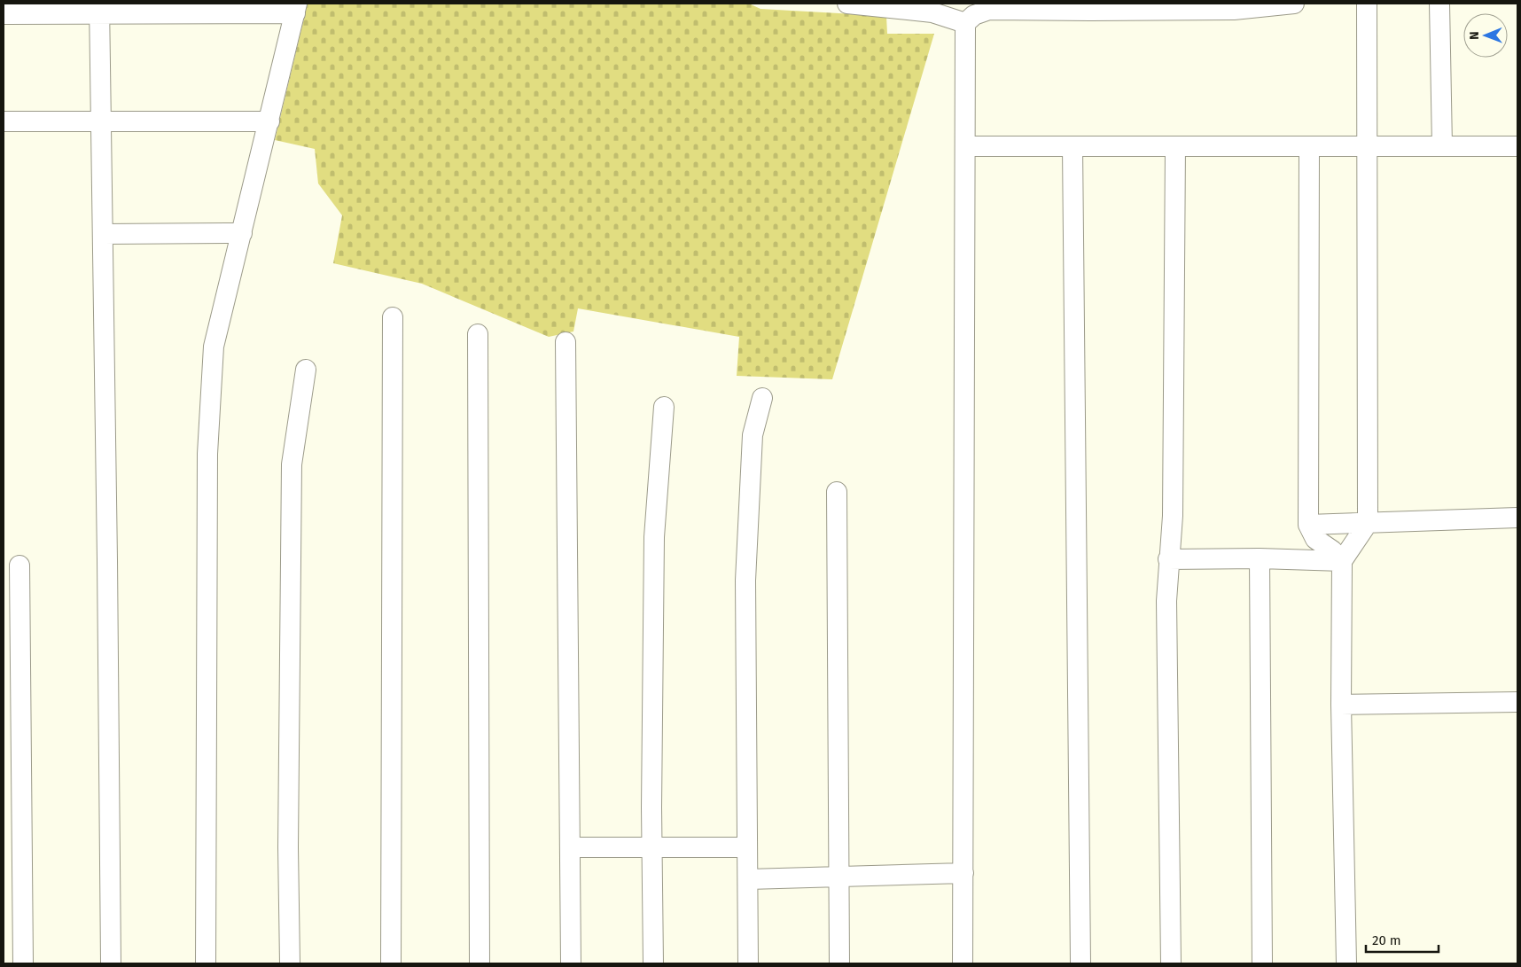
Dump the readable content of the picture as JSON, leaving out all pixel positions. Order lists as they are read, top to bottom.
{
  "scale_bar": "20 m",
  "north": "left"
}
